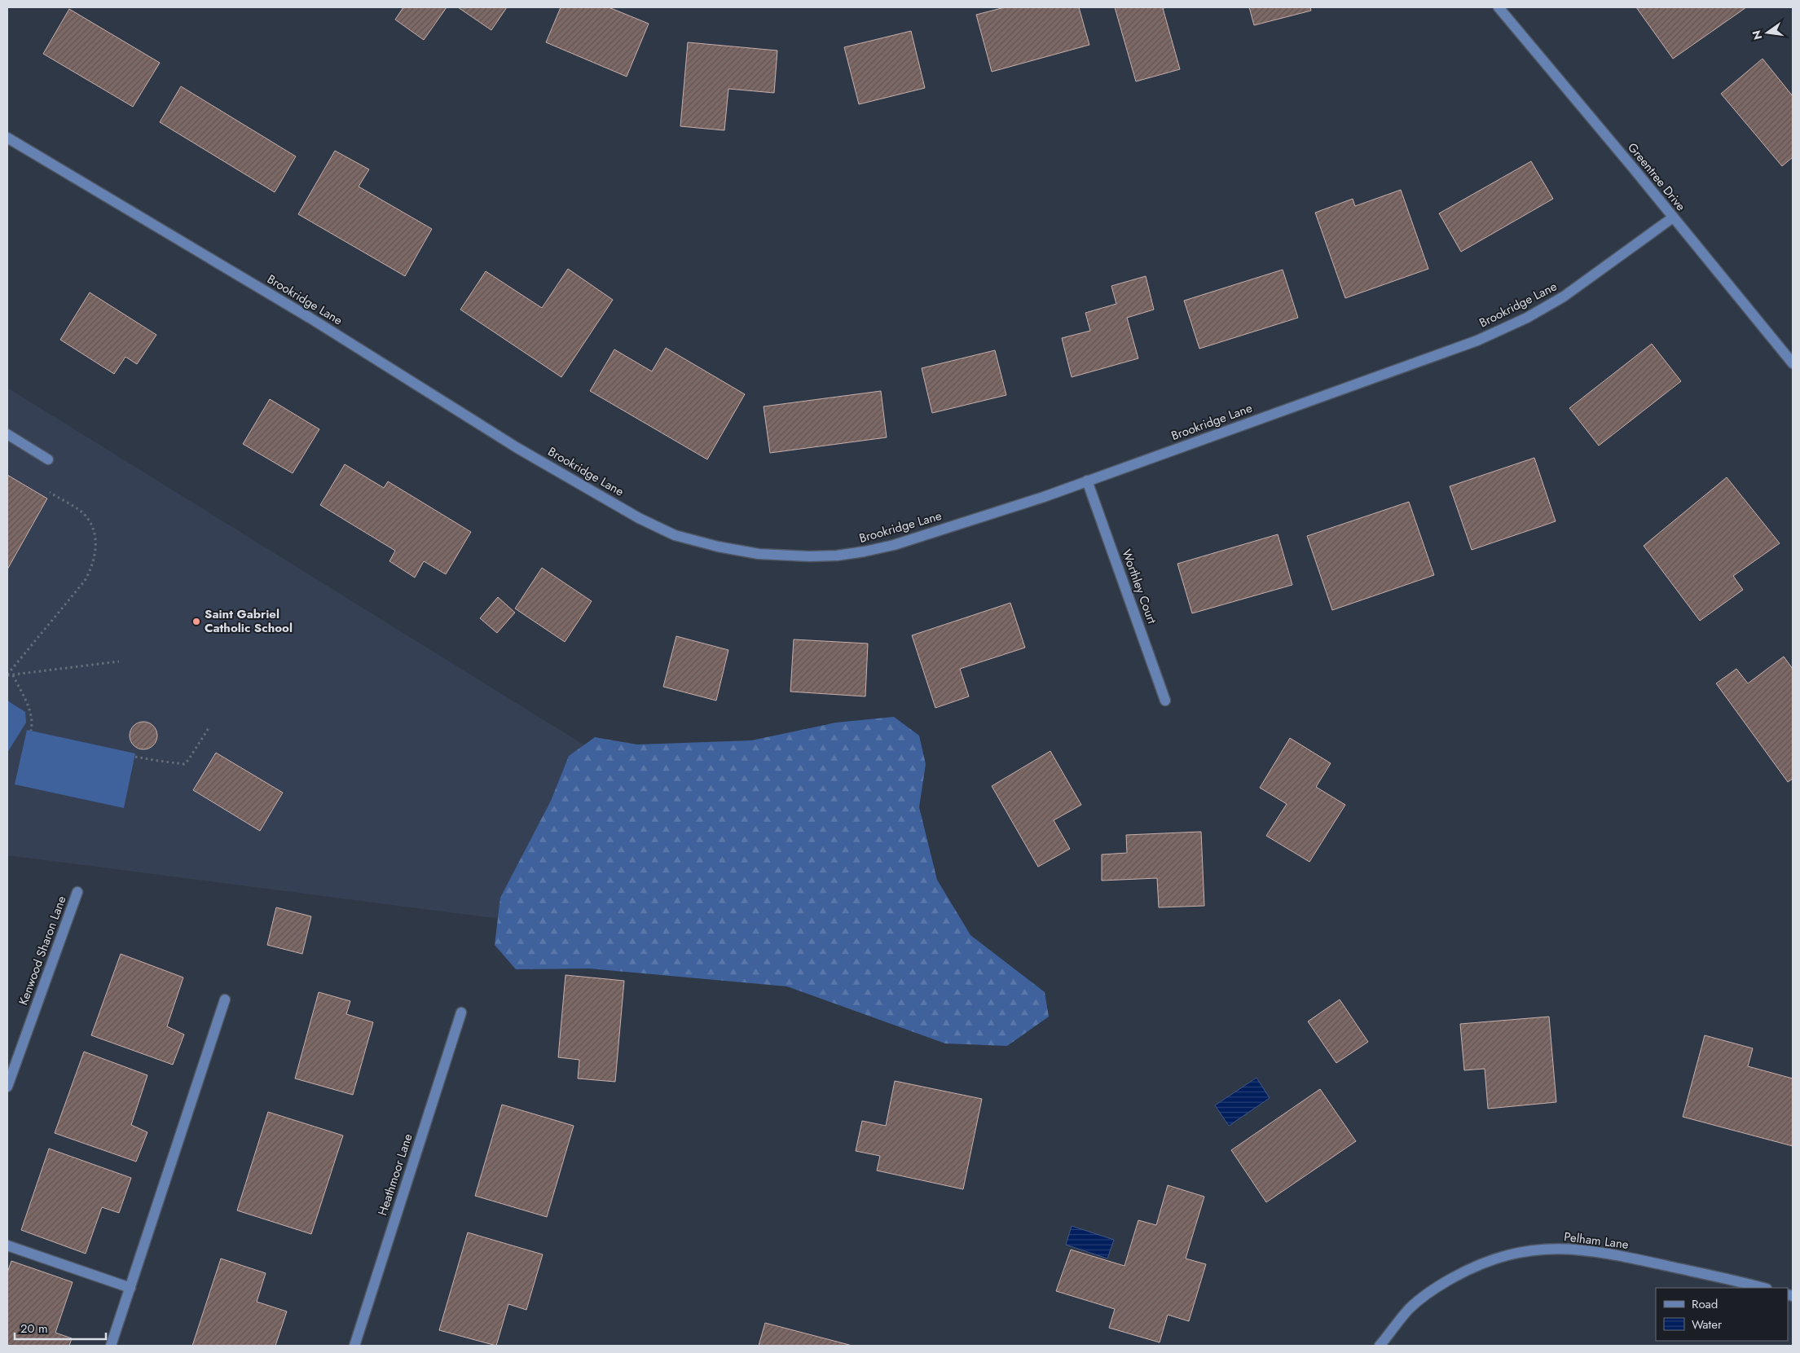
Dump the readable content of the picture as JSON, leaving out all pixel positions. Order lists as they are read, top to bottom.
{
  "streets": {
    "street": [
      "Greentree Drive",
      "Brookridge Lane",
      "Worthley Court",
      "Kenwood Sharon Lane",
      "Heathmoor Lane",
      "Pelham Lane"
    ]
  },
  "crossings": [
    ["Greentree Drive", "Brookridge Lane"],
    ["Brookridge Lane", "Worthley Court"]
  ],
  "places": ["Saint Gabriel Catholic School"],
  "legend": ["Road", "Water"],
  "scale_bar": "20 m",
  "north": "left"
}
